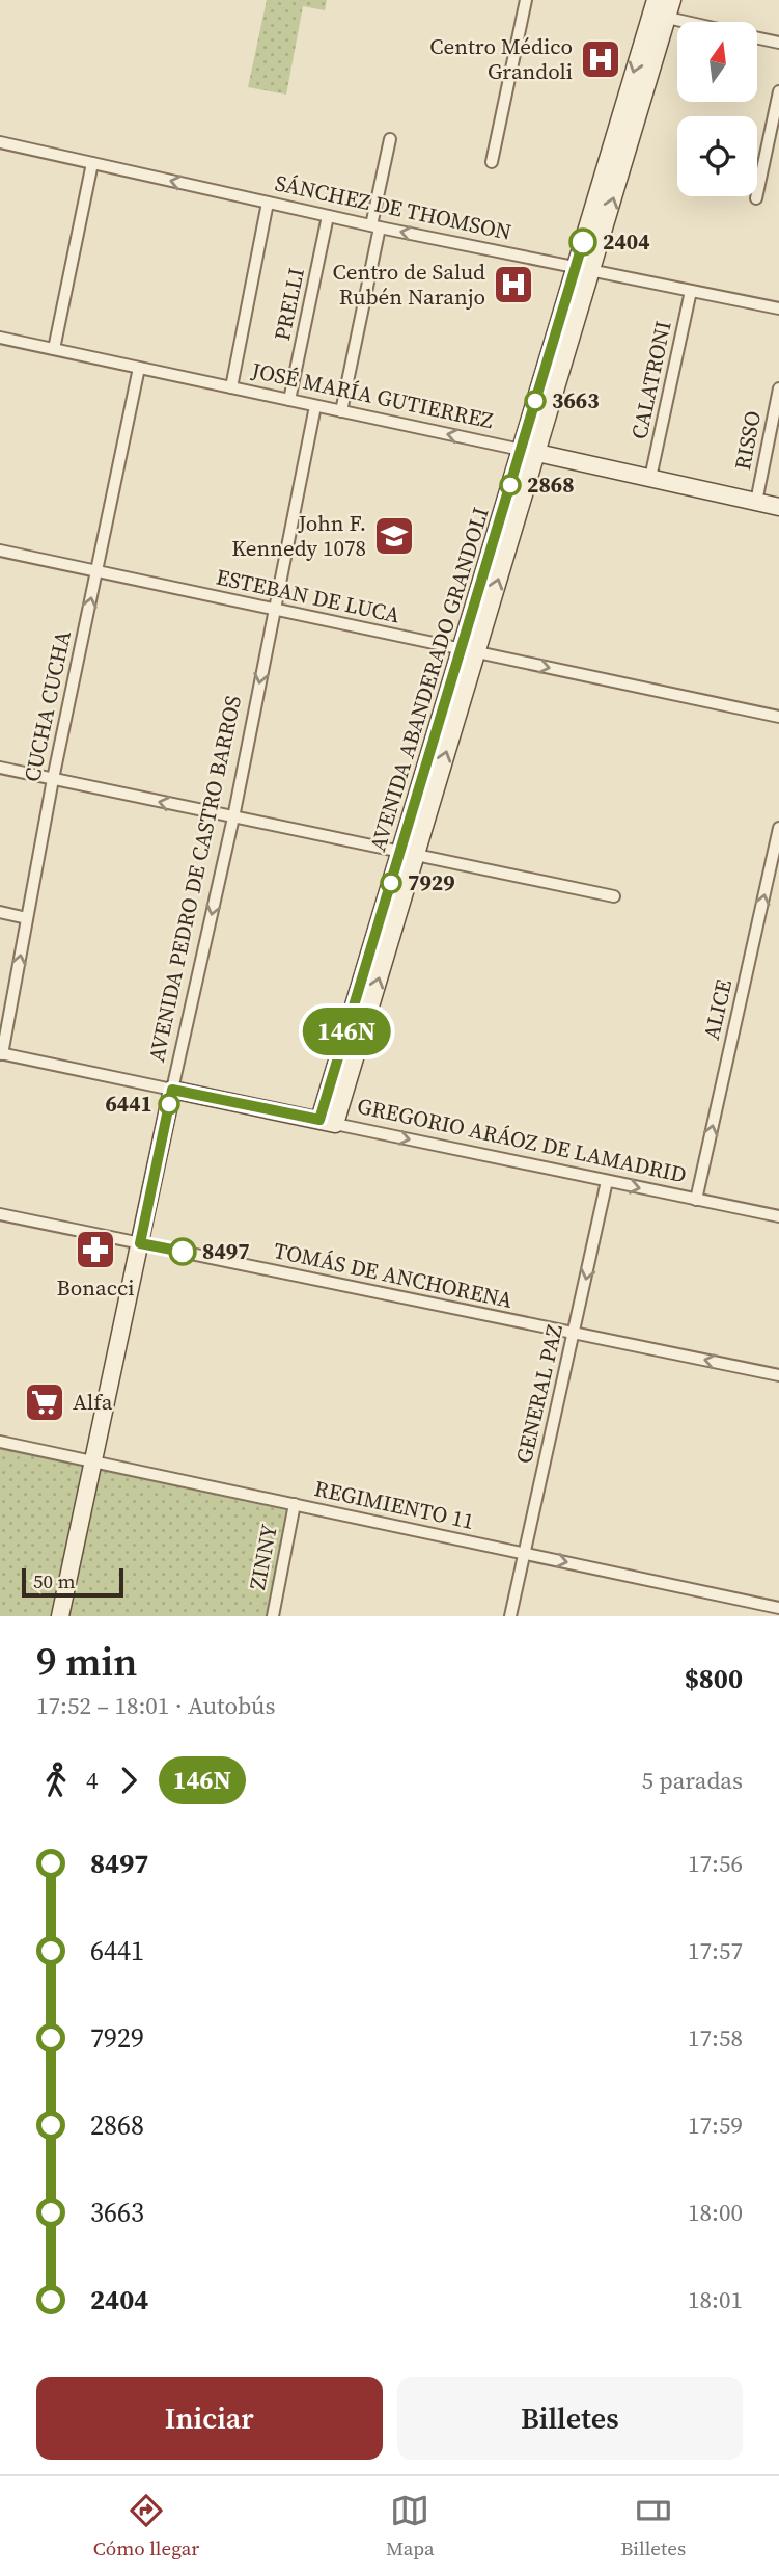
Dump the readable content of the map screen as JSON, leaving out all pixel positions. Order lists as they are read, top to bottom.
{
  "streets": {
    "street": [
      "SÁNCHEZ DE THOMSON",
      "PRELLI",
      "CALATRONI",
      "JOSÉ MARÍA GUTIERREZ",
      "RISSO",
      "ESTEBAN DE LUCA",
      "AVENIDA ABANDERADO GRANDOLI",
      "CUCHA CUCHA",
      "AVENIDA PEDRO DE CASTRO BARROS",
      "ALICE",
      "GREGORIO ARÁOZ DE LAMADRID",
      "TOMÁS DE ANCHORENA",
      "GENERAL PAZ",
      "REGIMIENTO 11",
      "ZINNY"
    ]
  },
  "crossings": [
    ["SÁNCHEZ DE THOMSON", "PRELLI"],
    ["SÁNCHEZ DE THOMSON", "CALATRONI"],
    ["SÁNCHEZ DE THOMSON", "AVENIDA ABANDERADO GRANDOLI"],
    ["PRELLI", "JOSÉ MARÍA GUTIERREZ"],
    ["CALATRONI", "JOSÉ MARÍA GUTIERREZ"],
    ["JOSÉ MARÍA GUTIERREZ", "RISSO"],
    ["JOSÉ MARÍA GUTIERREZ", "AVENIDA ABANDERADO GRANDOLI"],
    ["JOSÉ MARÍA GUTIERREZ", "CUCHA CUCHA"],
    ["JOSÉ MARÍA GUTIERREZ", "AVENIDA PEDRO DE CASTRO BARROS"],
    ["ESTEBAN DE LUCA", "AVENIDA ABANDERADO GRANDOLI"],
    ["ESTEBAN DE LUCA", "CUCHA CUCHA"],
    ["ESTEBAN DE LUCA", "AVENIDA PEDRO DE CASTRO BARROS"],
    ["AVENIDA ABANDERADO GRANDOLI", "GREGORIO ARÁOZ DE LAMADRID"],
    ["CUCHA CUCHA", "GREGORIO ARÁOZ DE LAMADRID"],
    ["AVENIDA PEDRO DE CASTRO BARROS", "GREGORIO ARÁOZ DE LAMADRID"],
    ["AVENIDA PEDRO DE CASTRO BARROS", "TOMÁS DE ANCHORENA"],
    ["AVENIDA PEDRO DE CASTRO BARROS", "REGIMIENTO 11"],
    ["ALICE", "GREGORIO ARÁOZ DE LAMADRID"],
    ["GREGORIO ARÁOZ DE LAMADRID", "GENERAL PAZ"],
    ["TOMÁS DE ANCHORENA", "GENERAL PAZ"],
    ["GENERAL PAZ", "REGIMIENTO 11"],
    ["REGIMIENTO 11", "ZINNY"]
  ],
  "one_way": [
    "SÁNCHEZ DE THOMSON",
    "ESTEBAN DE LUCA",
    "CUCHA CUCHA",
    "AVENIDA PEDRO DE CASTRO BARROS",
    "ALICE",
    "GREGORIO ARÁOZ DE LAMADRID"
  ],
  "places": {
    "hospital": ["Centro Médico Grandoli", "Centro de Salud Rubén Naranjo"],
    "other": [
      "2404",
      "3663",
      "2868",
      "7929",
      "6441",
      "8497"
    ],
    "school or university": ["John F. Kennedy 1078"],
    "pharmacy": ["Bonacci"],
    "supermarket": ["Alfa"]
  },
  "lines": ["bus line 146N"],
  "scale_bar": "50 m",
  "north": "top",
  "page": {
    "on_map": "146N",
    "scale": "50 m",
    "heading": ["9 min", "17:52 – 18:01 · Autobús", "$800"],
    "legs": ["4", "146N", "5 paradas"],
    "list": [
      {
        "name": "8497",
        "value": "17:56"
      },
      {
        "name": "6441",
        "value": "17:57"
      },
      {
        "name": "7929",
        "value": "17:58"
      },
      {
        "name": "2868",
        "value": "17:59"
      },
      {
        "name": "3663",
        "value": "18:00"
      },
      {
        "name": "2404",
        "value": "18:01"
      }
    ],
    "buttons": ["Iniciar", "Billetes"],
    "tabs": ["Cómo llegar", "Mapa", "Billetes"]
  }
}
